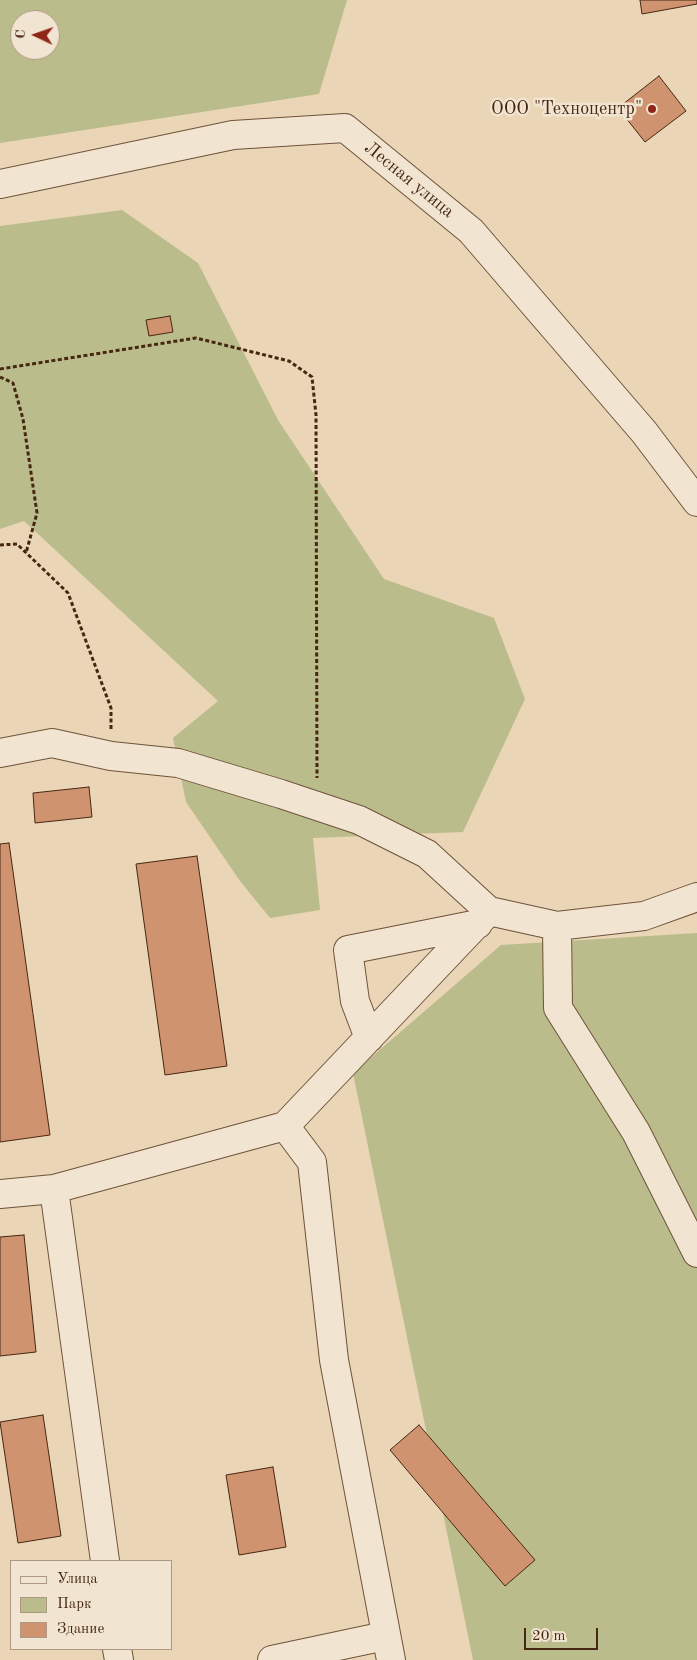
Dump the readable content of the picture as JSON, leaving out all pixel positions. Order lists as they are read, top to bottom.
{
  "streets": {
    "street": ["Лесная улица"]
  },
  "places": ["ООО \"Техноцентр\""],
  "legend": ["Улица", "Парк", "Здание"],
  "scale_bar": "20 m",
  "north": "left"
}
